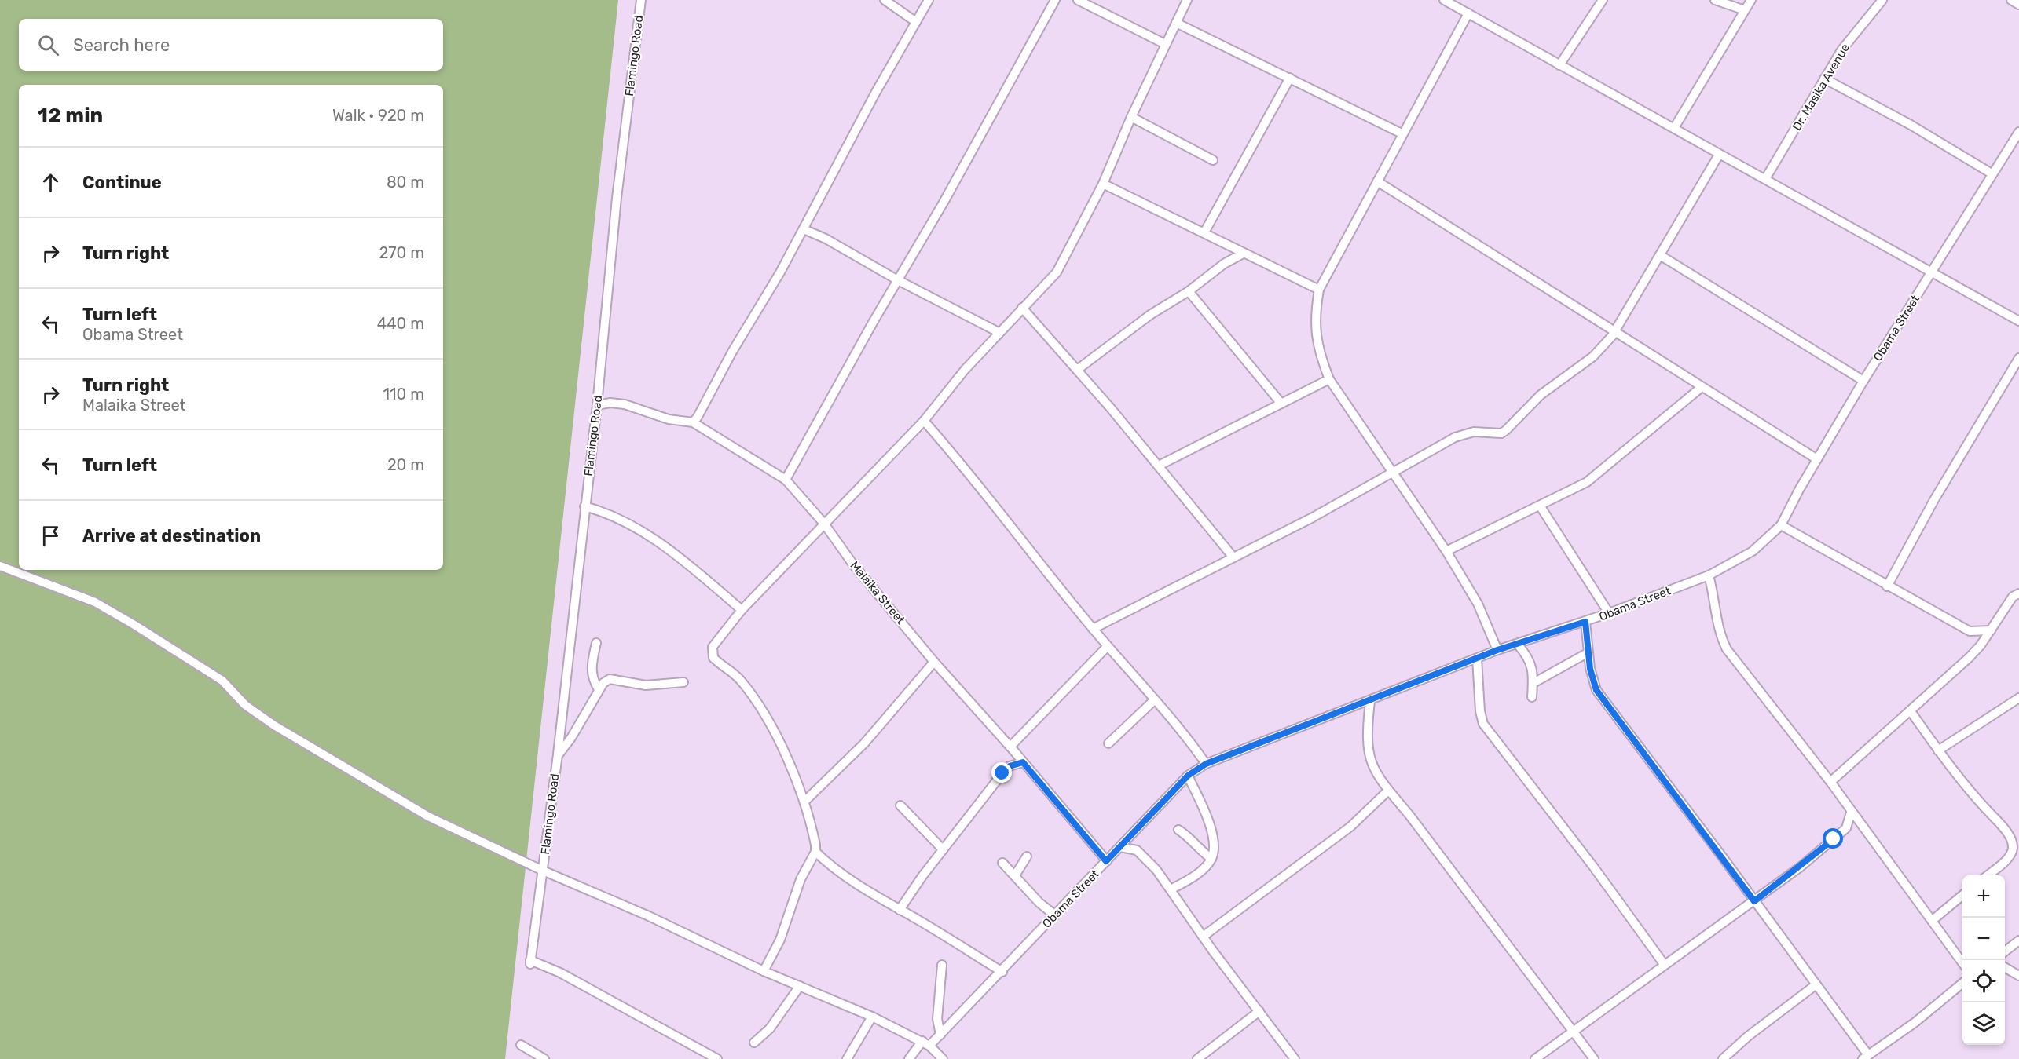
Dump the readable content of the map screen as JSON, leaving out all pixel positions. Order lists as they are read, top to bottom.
{
  "streets": {
    "street": [
      "Flamingo Road",
      "Dr. Masika Avenue",
      "Obama Street",
      "Malaika Street"
    ]
  },
  "crossings": [
    ["Flamingo Road", "Malaika Street"],
    ["Obama Street", "Malaika Street"]
  ],
  "page": {
    "search": "Search here",
    "heading": ["12 min", "Walk · 920 m"],
    "list": [
      ["Continue", "80 m"],
      ["Turn right", "270 m"],
      ["Turn left", "Obama Street", "440 m"],
      ["Turn right", "Malaika Street", "110 m"],
      ["Turn left", "20 m"],
      "Arrive at destination"
    ],
    "map_buttons": ["+", "−"]
  }
}
